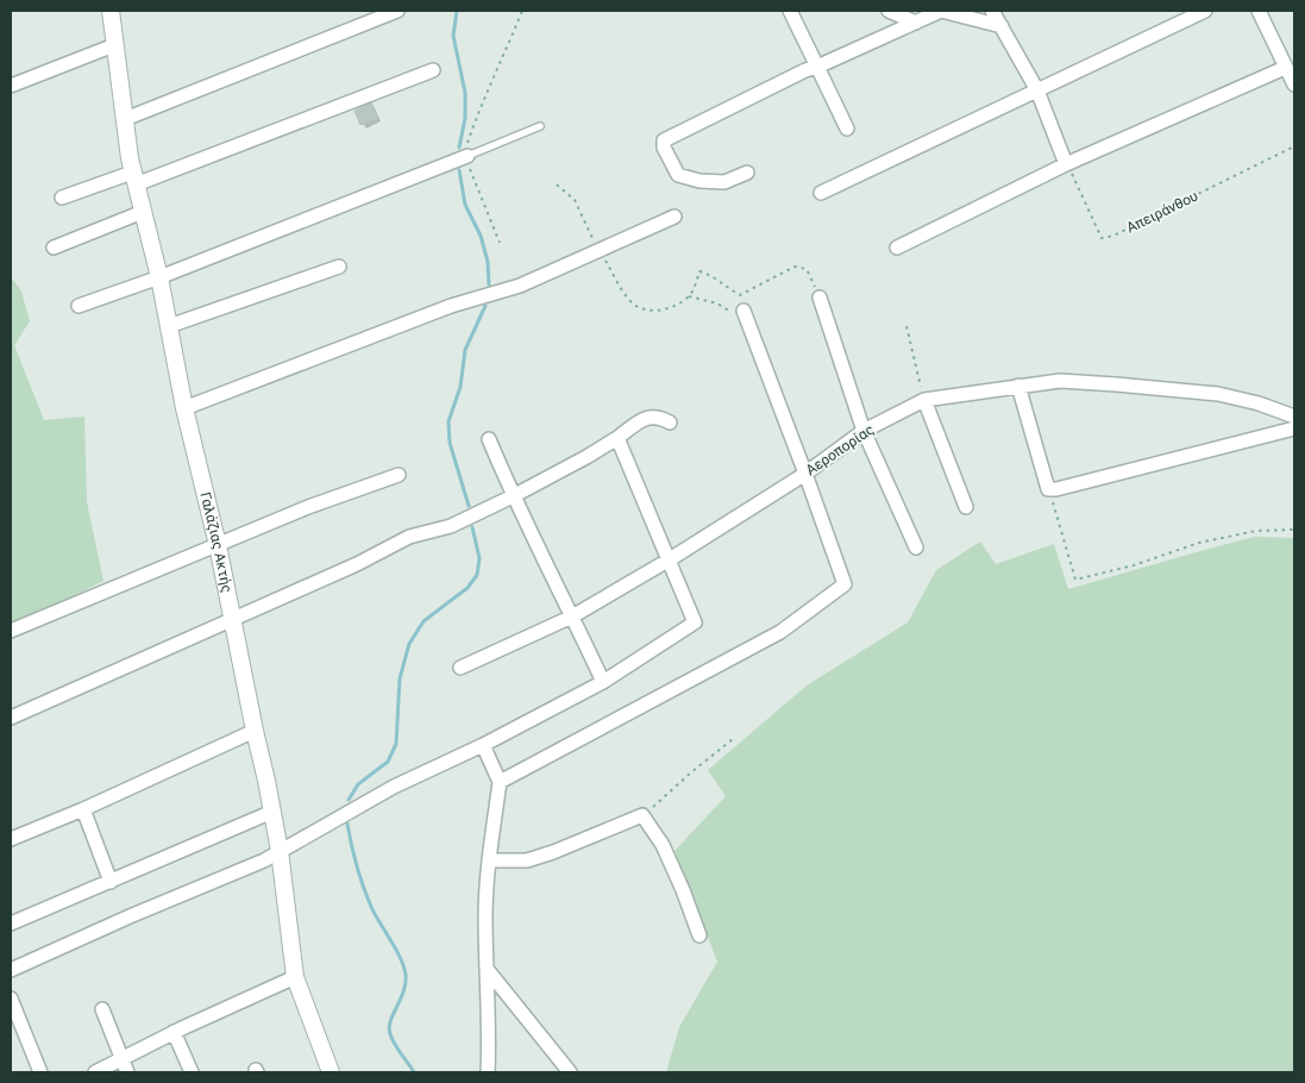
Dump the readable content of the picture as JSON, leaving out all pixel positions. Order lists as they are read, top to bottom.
{
  "streets": {
    "street": ["Αεροπορίας", "Γαλάζιας Ακτής"],
    "path": ["Απειράνθου"]
  }
}
